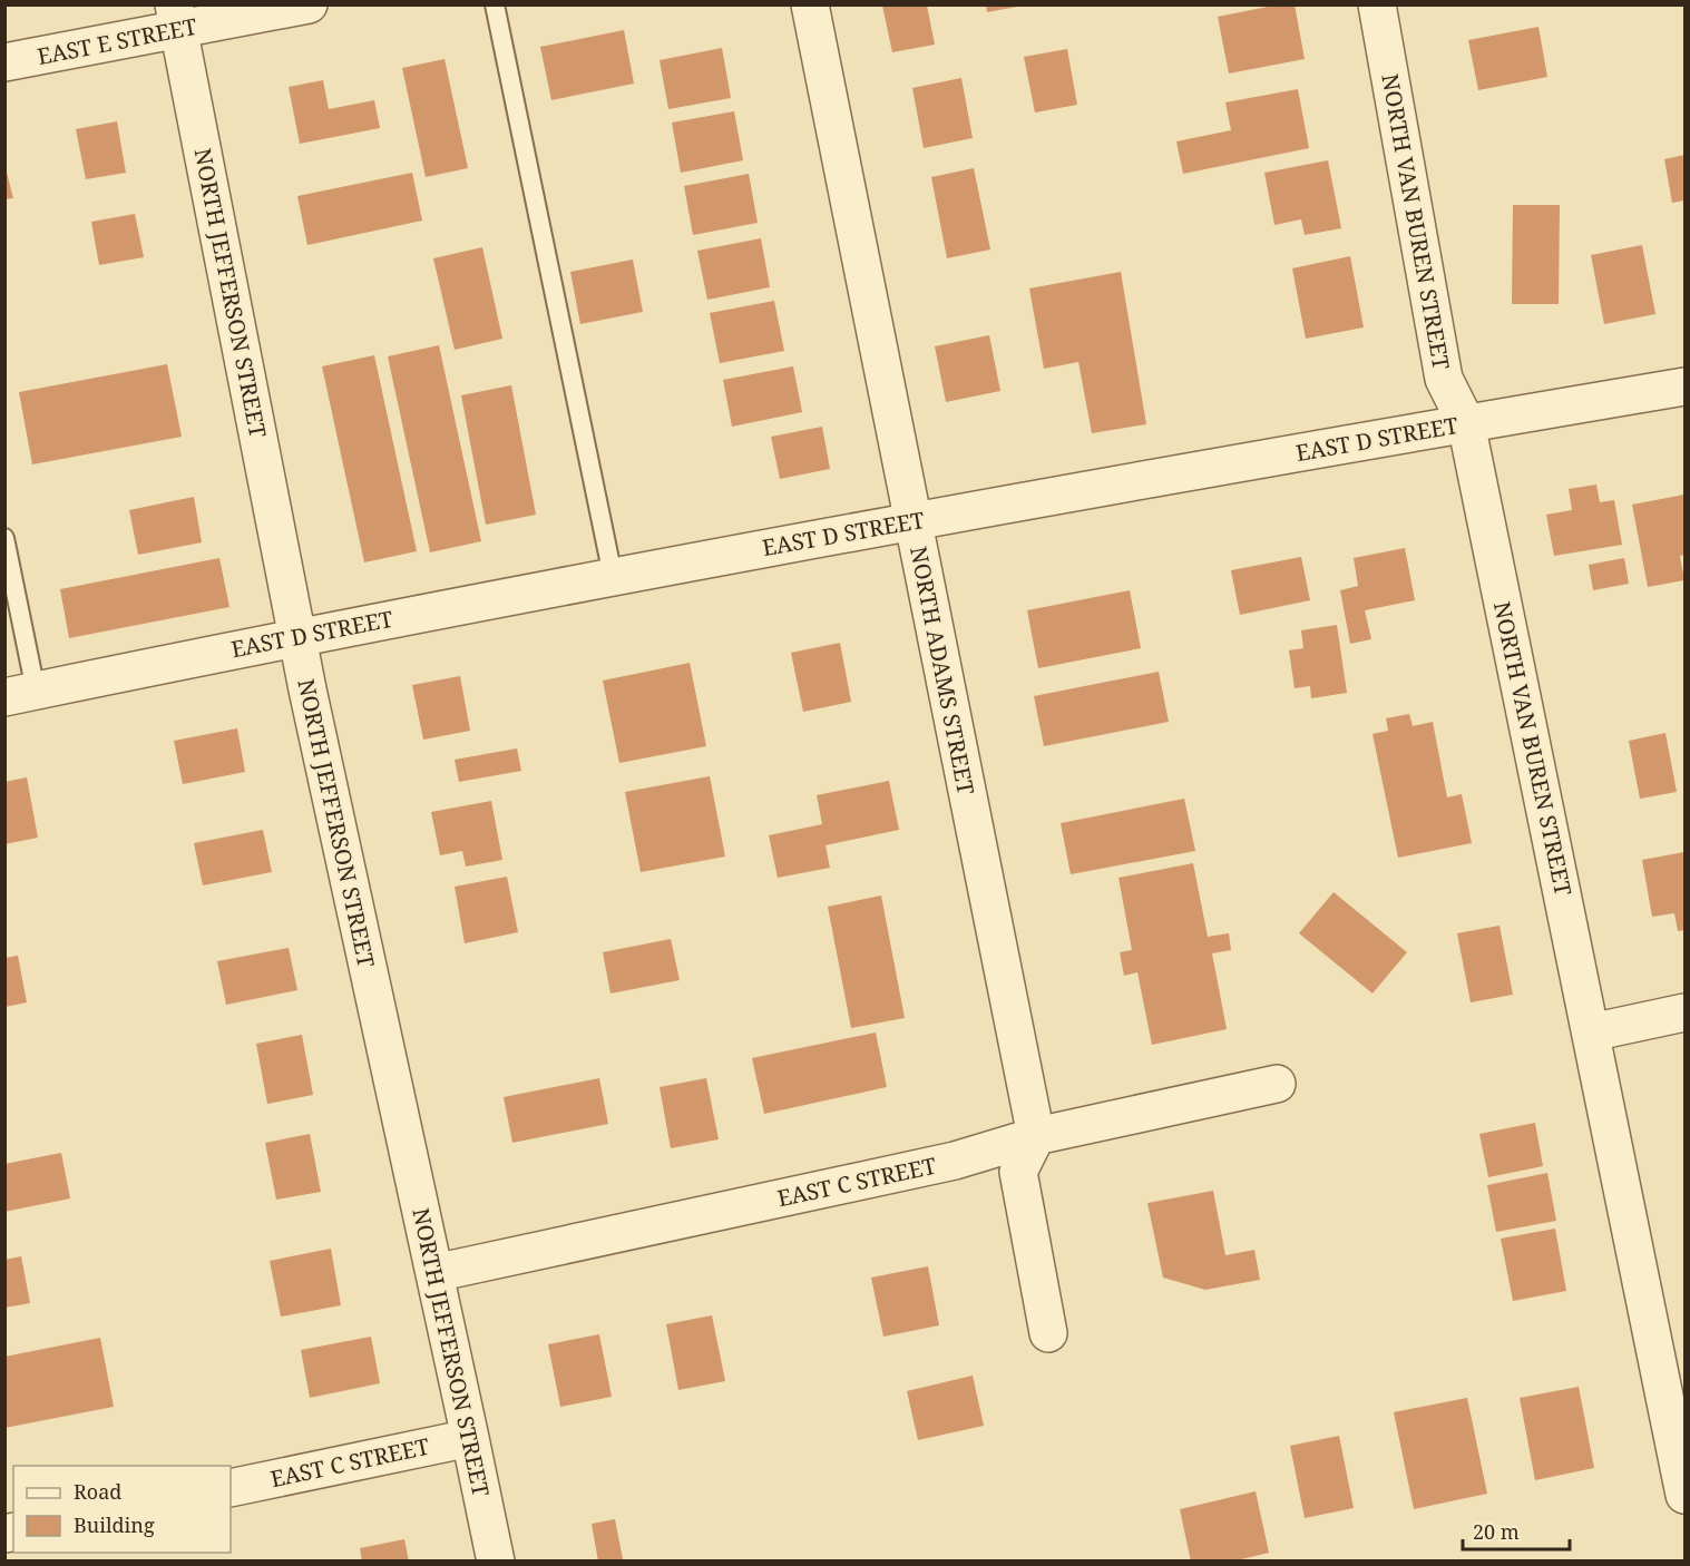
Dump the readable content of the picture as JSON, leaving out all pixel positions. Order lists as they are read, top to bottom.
{
  "streets": {
    "street": [
      "EAST E STREET",
      "NORTH VAN BUREN STREET",
      "NORTH JEFFERSON STREET",
      "EAST D STREET",
      "NORTH ADAMS STREET",
      "EAST C STREET"
    ]
  },
  "crossings": [
    ["EAST E STREET", "NORTH JEFFERSON STREET"],
    ["NORTH VAN BUREN STREET", "EAST D STREET"],
    ["NORTH JEFFERSON STREET", "EAST D STREET"],
    ["NORTH JEFFERSON STREET", "EAST C STREET"],
    ["EAST D STREET", "NORTH ADAMS STREET"],
    ["NORTH ADAMS STREET", "EAST C STREET"]
  ],
  "legend": ["Road", "Building"],
  "scale_bar": "20 m"
}
